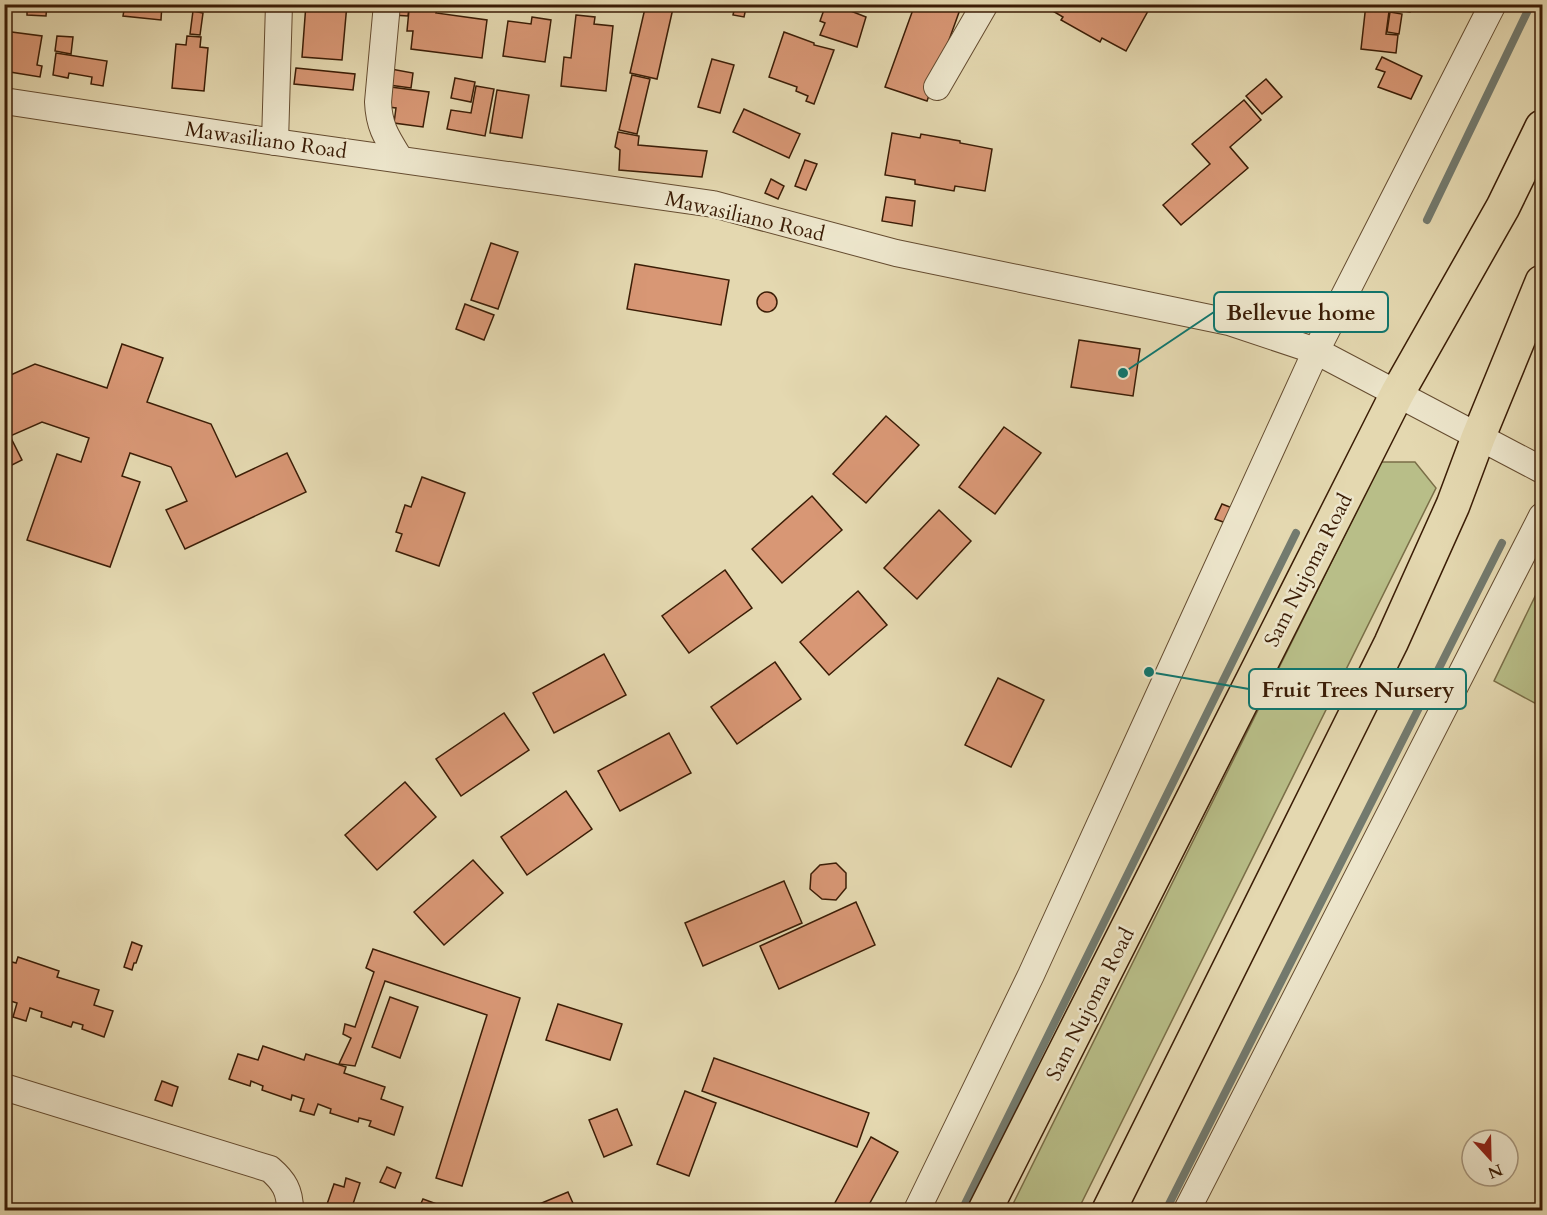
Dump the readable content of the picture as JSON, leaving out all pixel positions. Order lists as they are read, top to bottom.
{
  "streets": {
    "main road": ["Sam Nujoma Road"],
    "street": ["Mawasiliano Road"]
  },
  "crossings": [
    ["Mawasiliano Road", "Sam Nujoma Road"]
  ],
  "places": ["Bellevue home", "Fruit Trees Nursery"],
  "north": "bottom"
}
